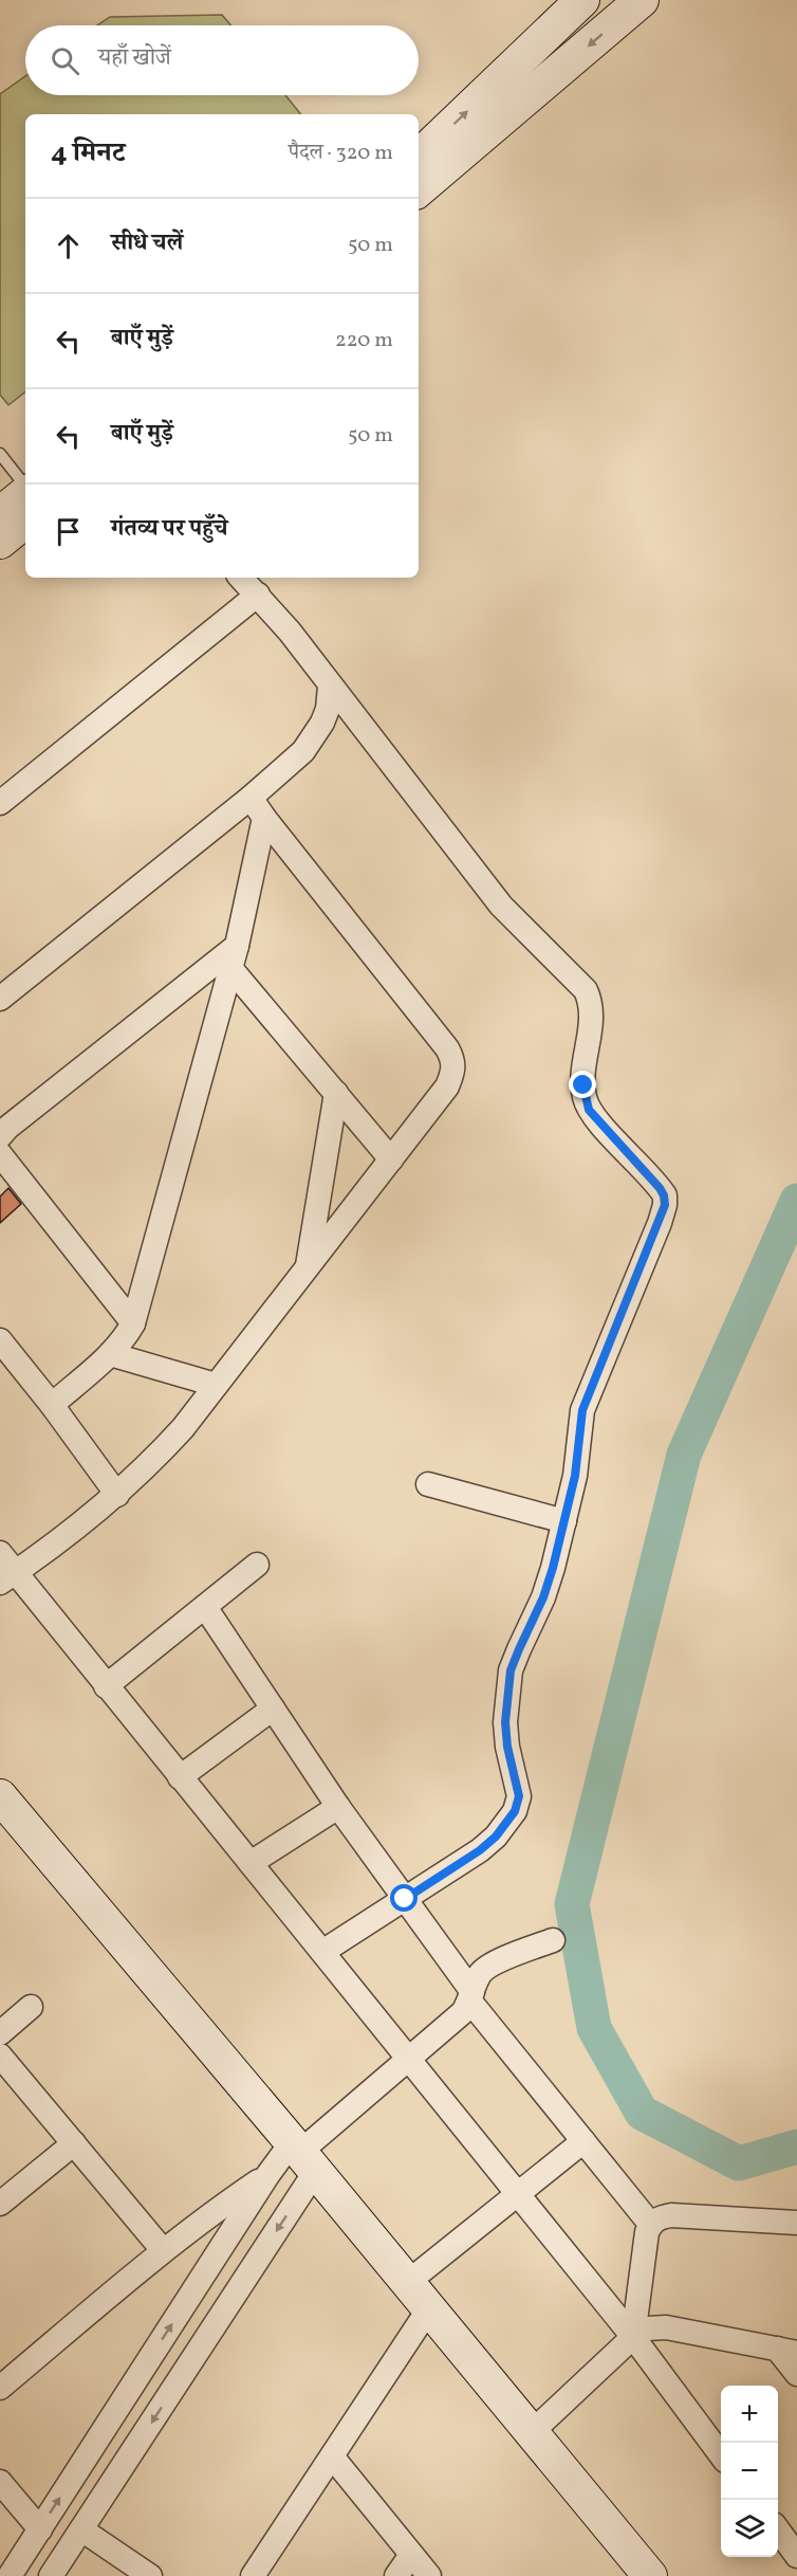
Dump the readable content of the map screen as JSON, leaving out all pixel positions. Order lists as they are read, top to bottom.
{
  "page": {
    "search": "यहाँ खोजें",
    "heading": ["4 मिनट", "पैदल · 320 m"],
    "list": [
      ["सीधे चलें", "50 m"],
      ["बाएँ मुड़ें", "220 m"],
      ["बाएँ मुड़ें", "50 m"],
      "गंतव्य पर पहुँचे"
    ],
    "map_buttons": ["+", "−"]
  }
}
